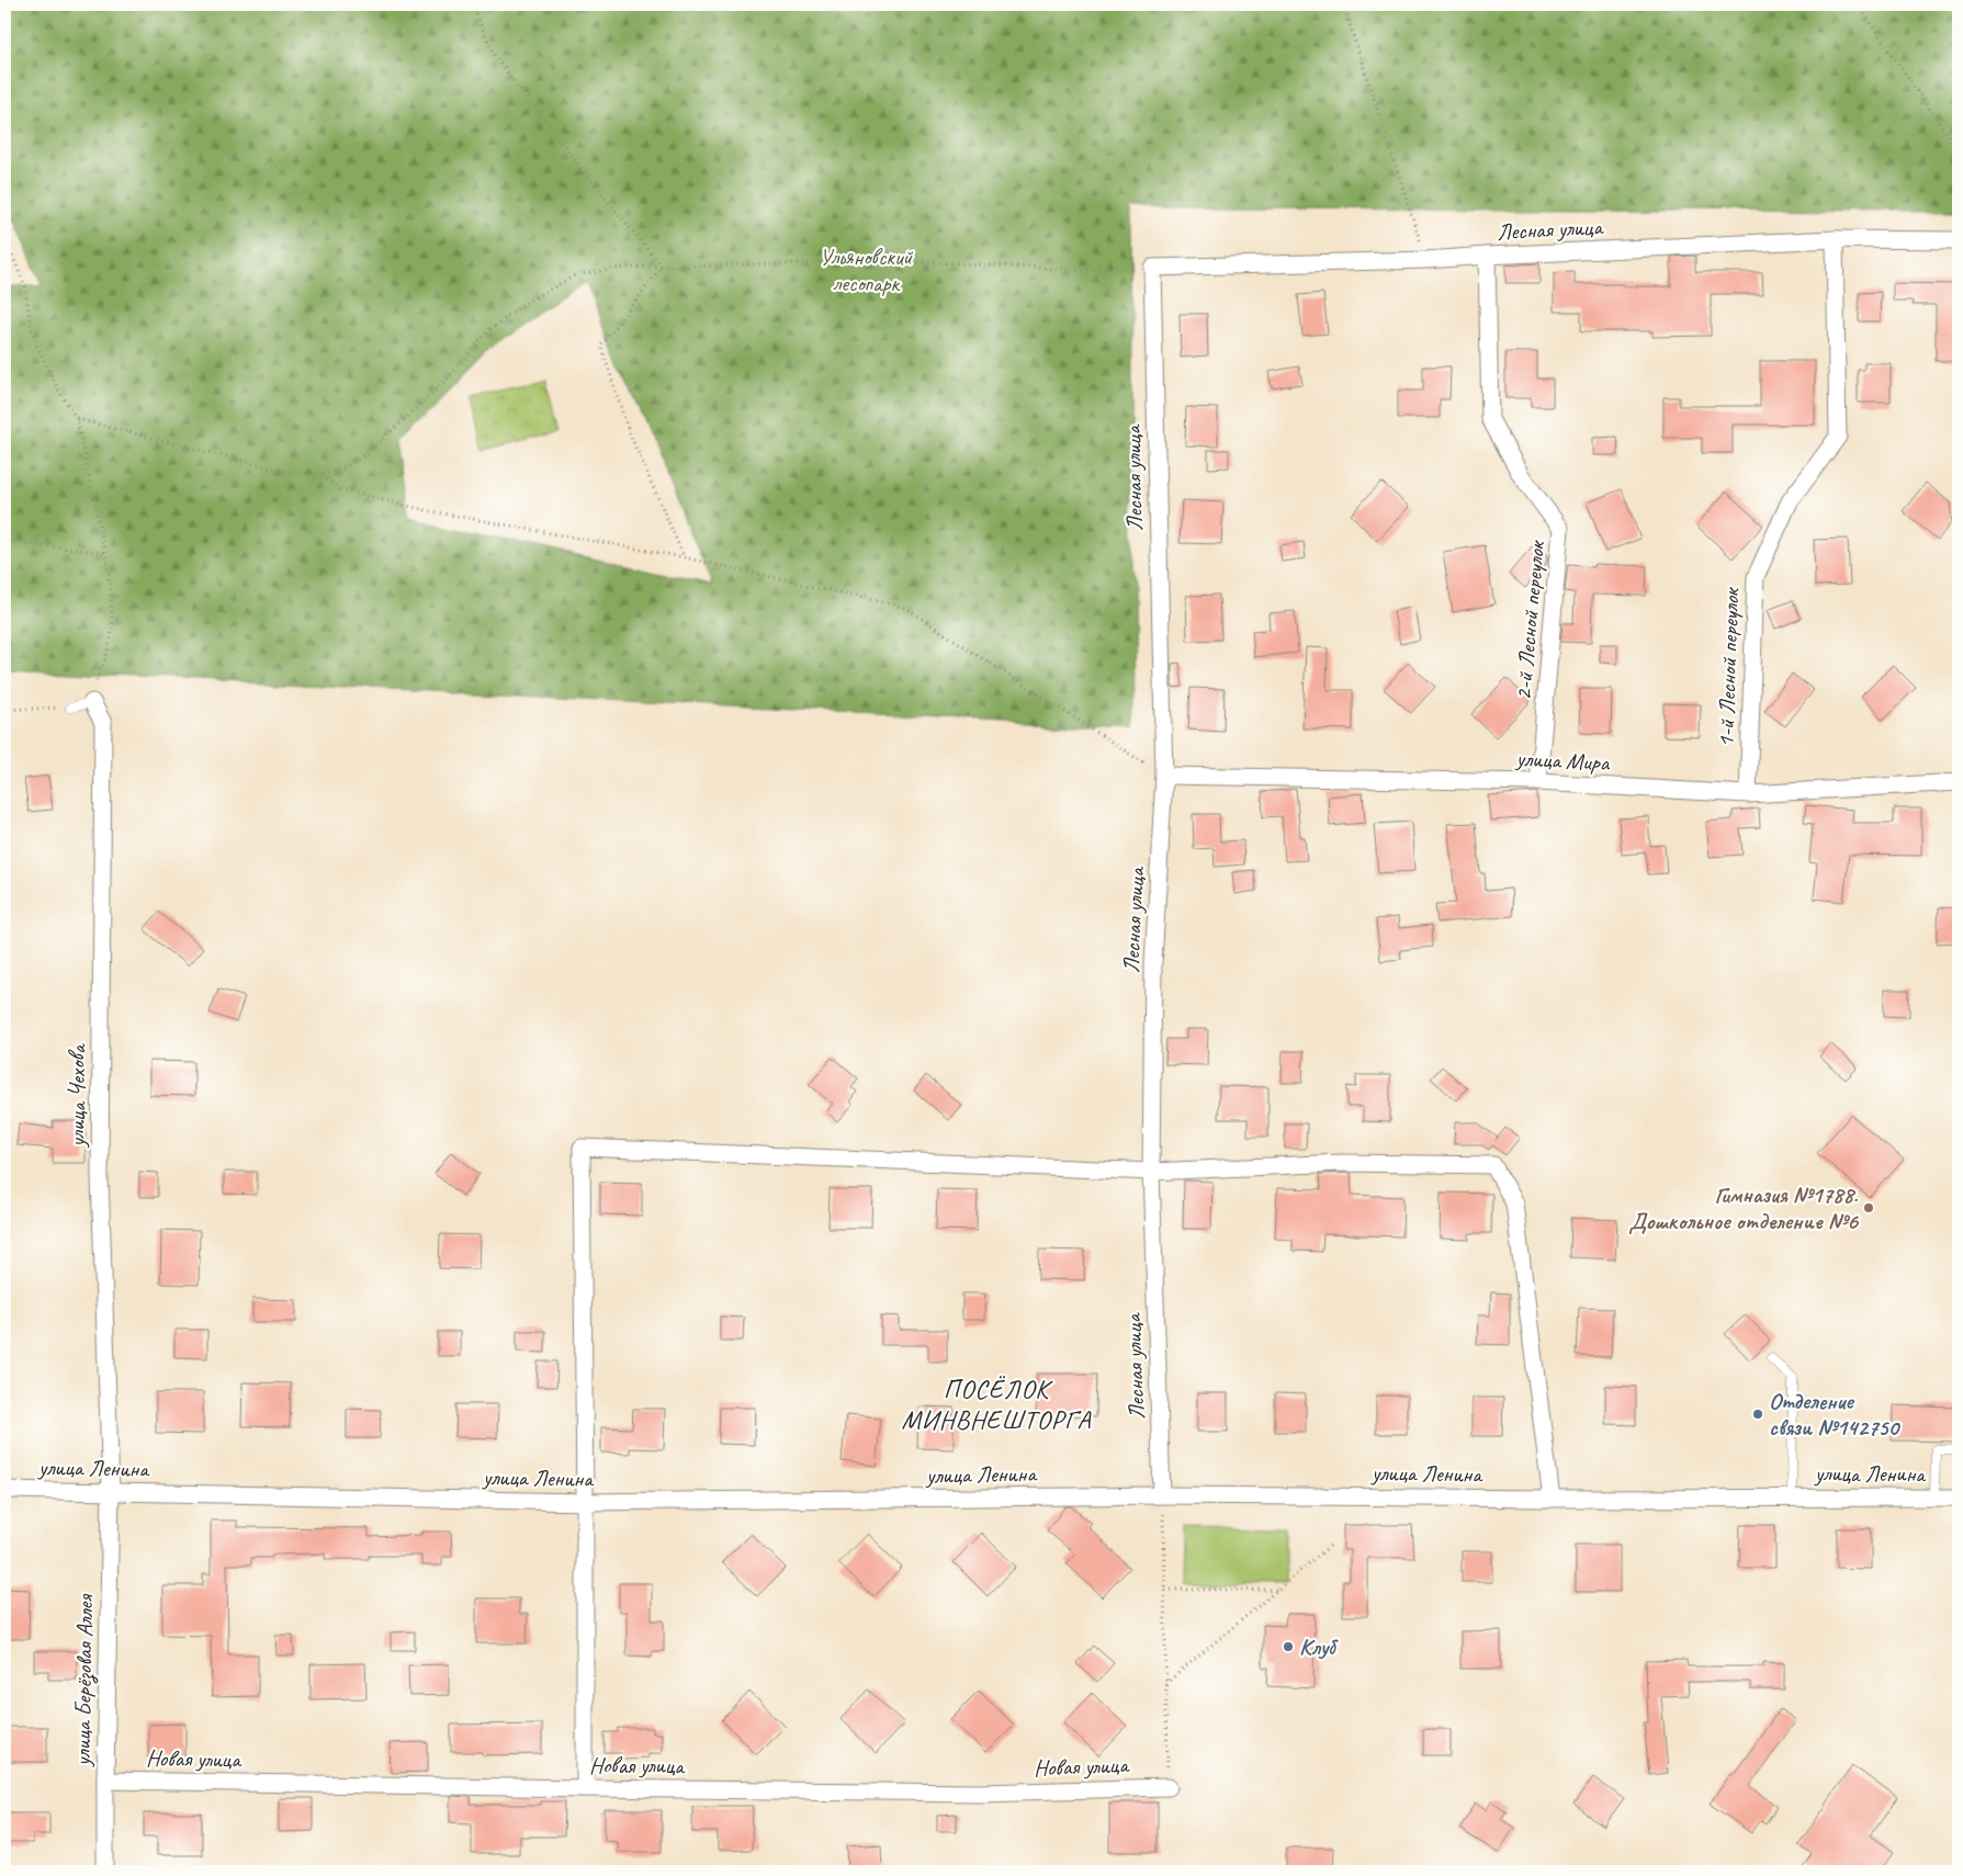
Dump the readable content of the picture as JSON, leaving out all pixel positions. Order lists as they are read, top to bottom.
{
  "streets": {
    "street": [
      "Лесная улица",
      "2-й Лесной переулок",
      "1-й Лесной переулок",
      "улица Мира",
      "улица Чехова",
      "улица Ленина",
      "улица Берёзовая Аллея",
      "Новая улица"
    ]
  },
  "crossings": [
    ["Лесная улица", "2-й Лесной переулок"],
    ["Лесная улица", "1-й Лесной переулок"],
    ["Лесная улица", "улица Мира"],
    ["Лесная улица", "улица Ленина"],
    ["2-й Лесной переулок", "улица Мира"],
    ["1-й Лесной переулок", "улица Мира"],
    ["улица Чехова", "улица Ленина"],
    ["улица Чехова", "улица Берёзовая Аллея"],
    ["улица Ленина", "улица Берёзовая Аллея"],
    ["улица Берёзовая Аллея", "Новая улица"]
  ],
  "districts": ["ПОСЁЛОК МИНВНЕШТОРГА"],
  "parks": ["Ульяновский лесопарк"],
  "places": ["Гимназия №1788. Дошкольное отделение №6", "Отделение связи №142750", "Клуб"]
}
